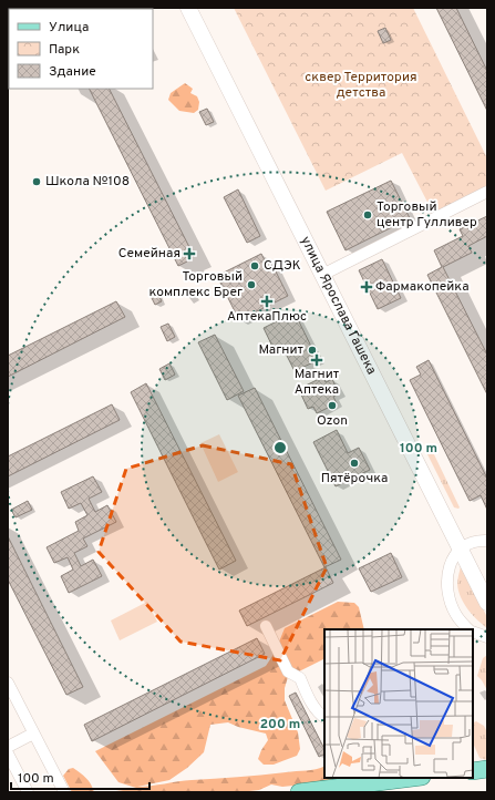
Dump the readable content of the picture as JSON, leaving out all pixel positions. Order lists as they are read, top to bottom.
{
  "streets": {
    "main road": ["улица Ярослава Гашека"]
  },
  "parks": ["сквер Территория детства"],
  "places": {
    "other": [
      "Школа №108",
      "Торговый центр Гулливер",
      "СДЭК",
      "Торговый комплекс Брег",
      "Магнит",
      "Ozon",
      "Пятёрочка"
    ],
    "health": [
      "Семейная",
      "Фармакопейка",
      "АптекаПлюс",
      "Магнит Аптека"
    ]
  },
  "legend": ["Улица", "Парк", "Здание"],
  "scale_bar": "100 m",
  "rings": ["100 m", "200 m"]
}
